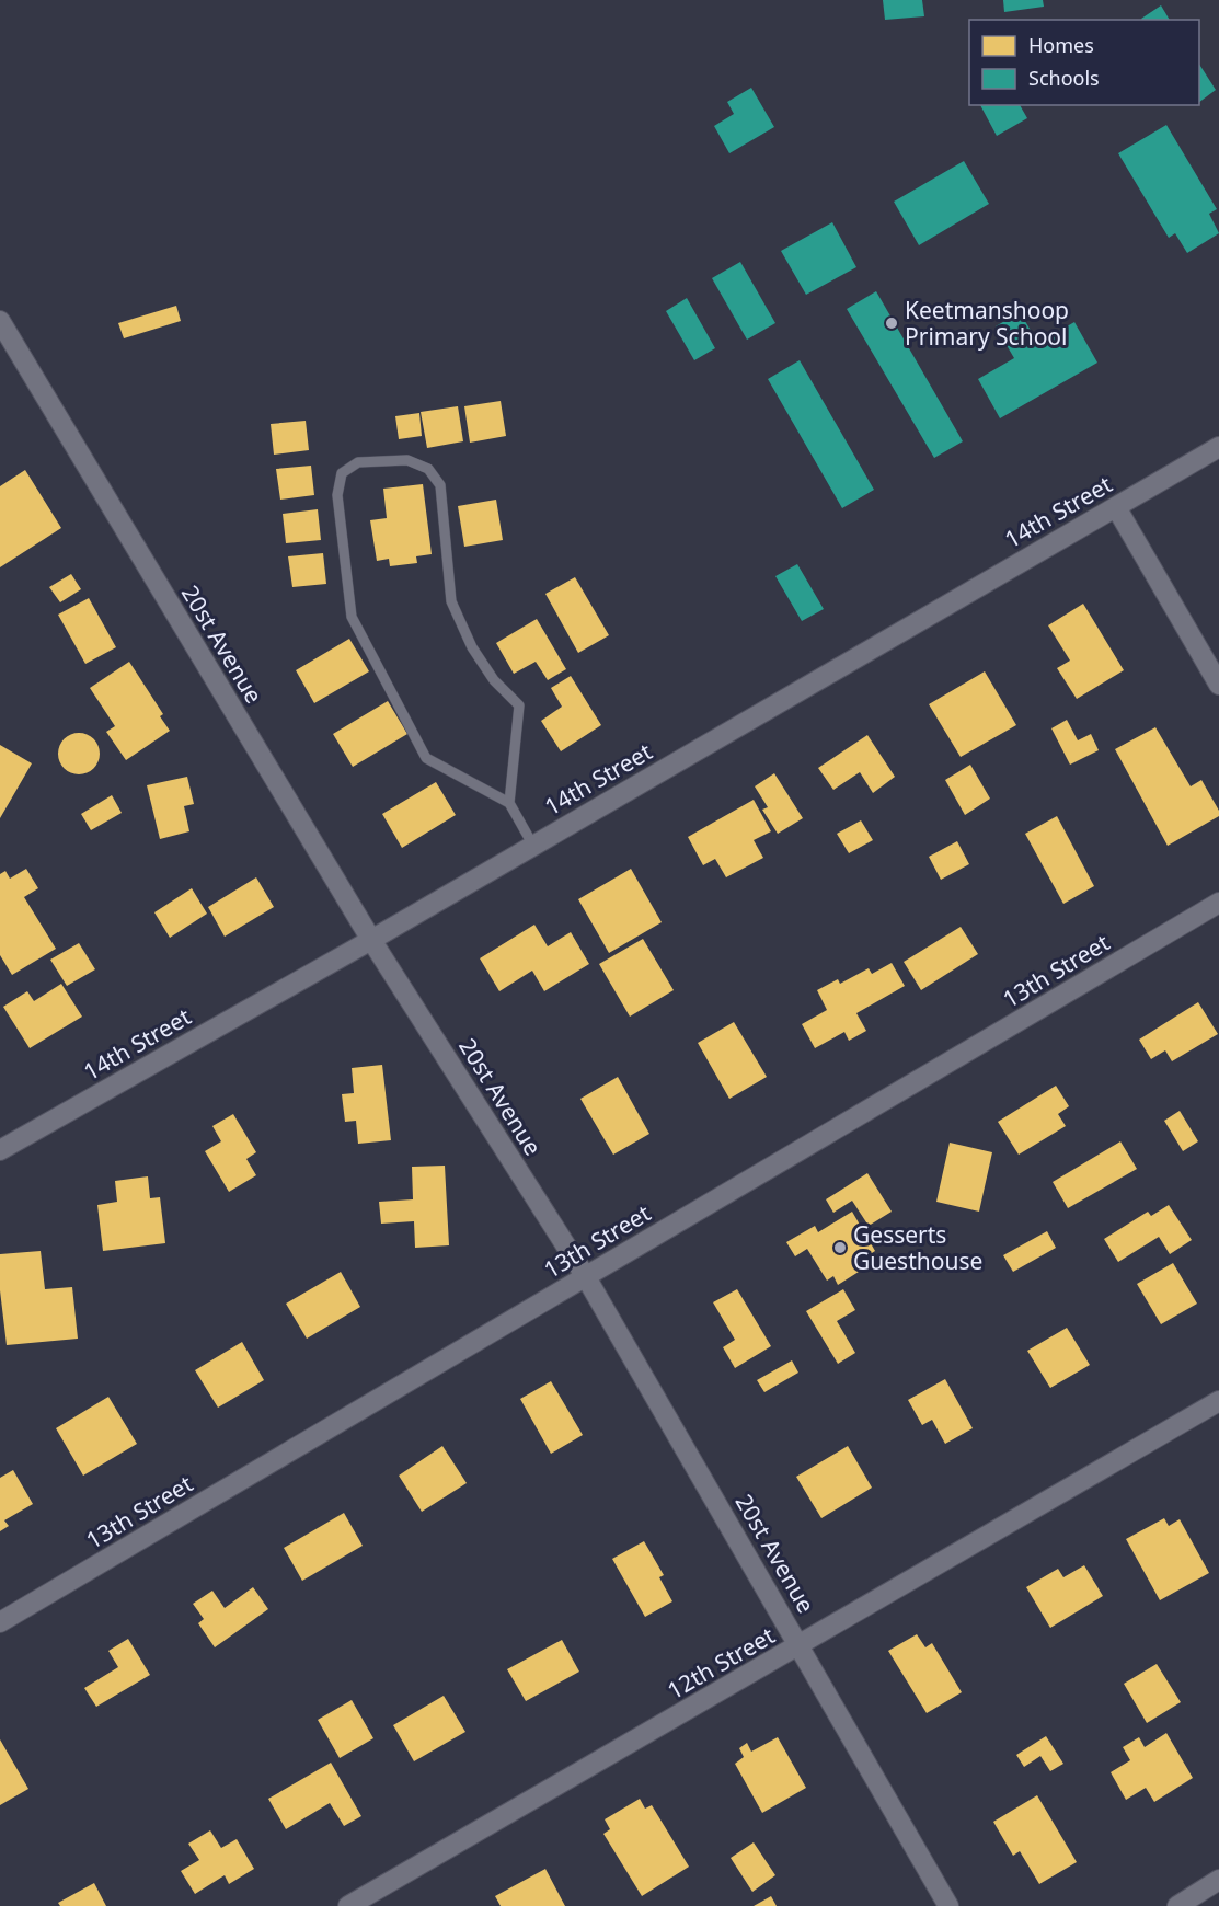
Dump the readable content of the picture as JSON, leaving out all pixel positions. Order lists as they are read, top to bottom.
{
  "streets": {
    "street": [
      "14th Street",
      "20st Avenue",
      "13th Street",
      "12th Street"
    ]
  },
  "crossings": [
    ["14th Street", "20st Avenue"],
    ["20st Avenue", "13th Street"],
    ["20st Avenue", "12th Street"]
  ],
  "places": ["Keetmanshoop Primary School", "Gesserts Guesthouse"],
  "legend": ["Homes", "Schools"]
}
